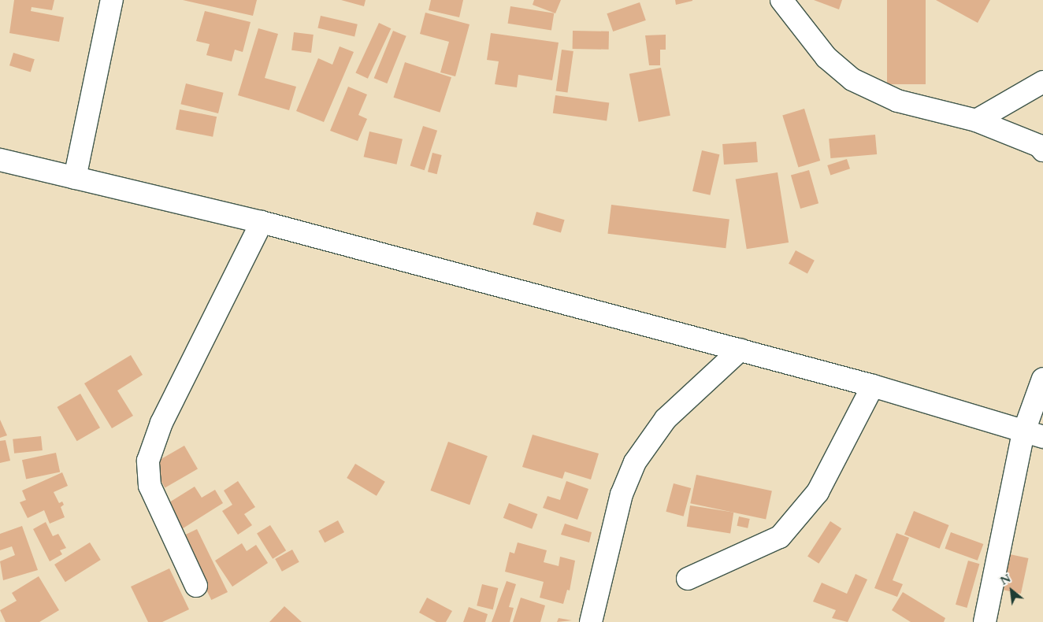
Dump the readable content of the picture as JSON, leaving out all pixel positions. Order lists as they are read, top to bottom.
{
  "north": "top left"
}
